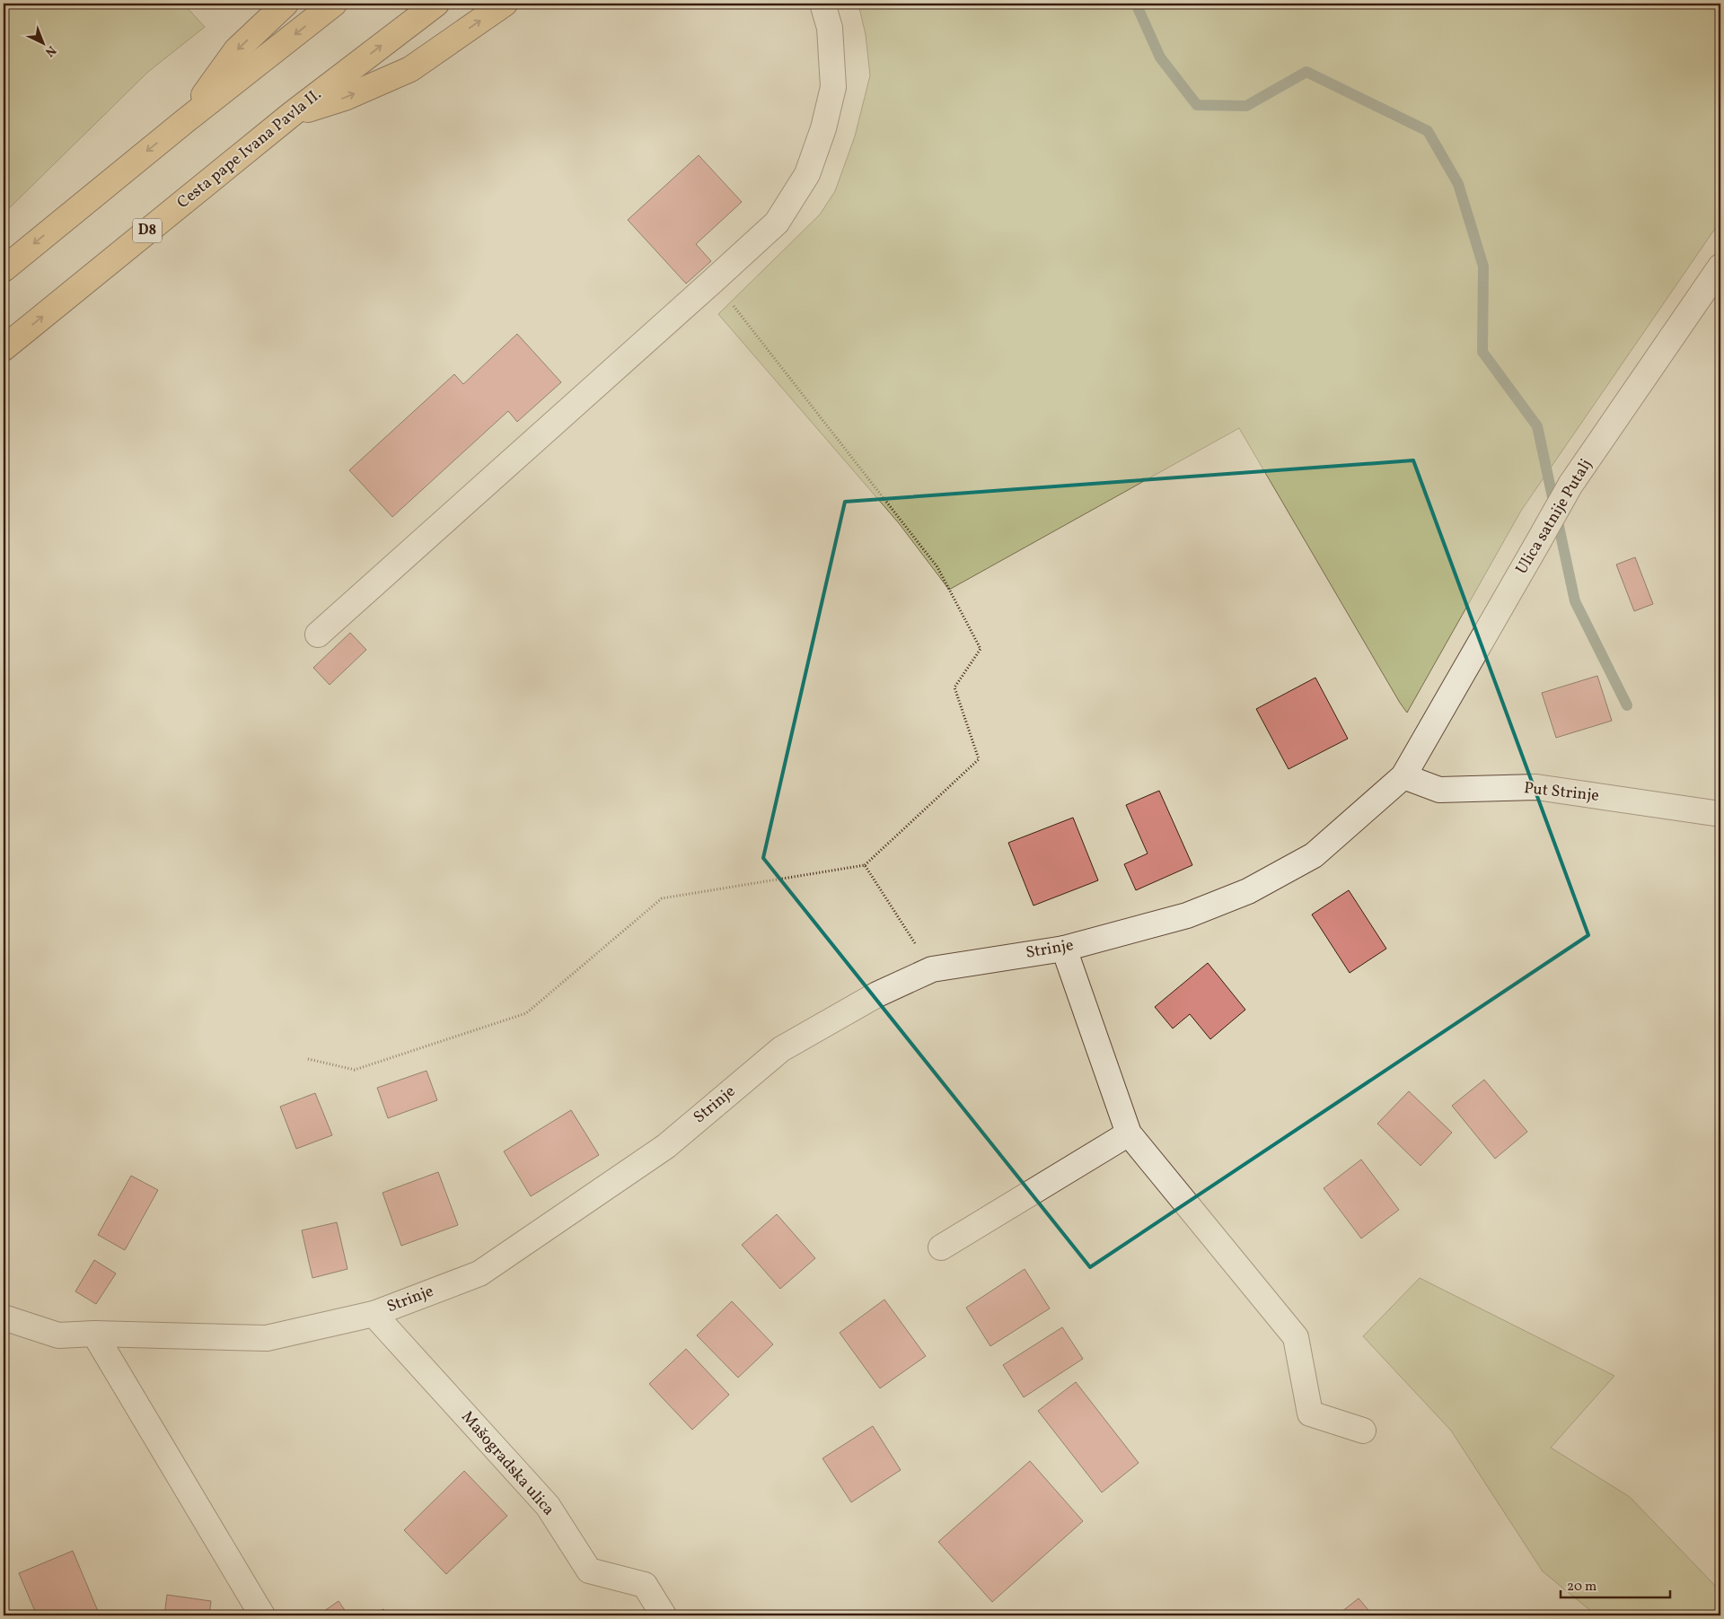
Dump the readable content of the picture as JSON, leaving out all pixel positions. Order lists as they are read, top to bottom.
{
  "streets": {
    "main road": ["Cesta pape Ivana Pavla II.", "D8"],
    "street": [
      "Ulica satnije Putalj",
      "Put Strinje",
      "Strinje",
      "Mašogradska ulica"
    ]
  },
  "crossings": [
    ["Ulica satnije Putalj", "Put Strinje"],
    ["Ulica satnije Putalj", "Strinje"],
    ["Put Strinje", "Strinje"],
    ["Strinje", "Mašogradska ulica"]
  ],
  "scale_bar": "20 m",
  "north": "bottom right"
}
